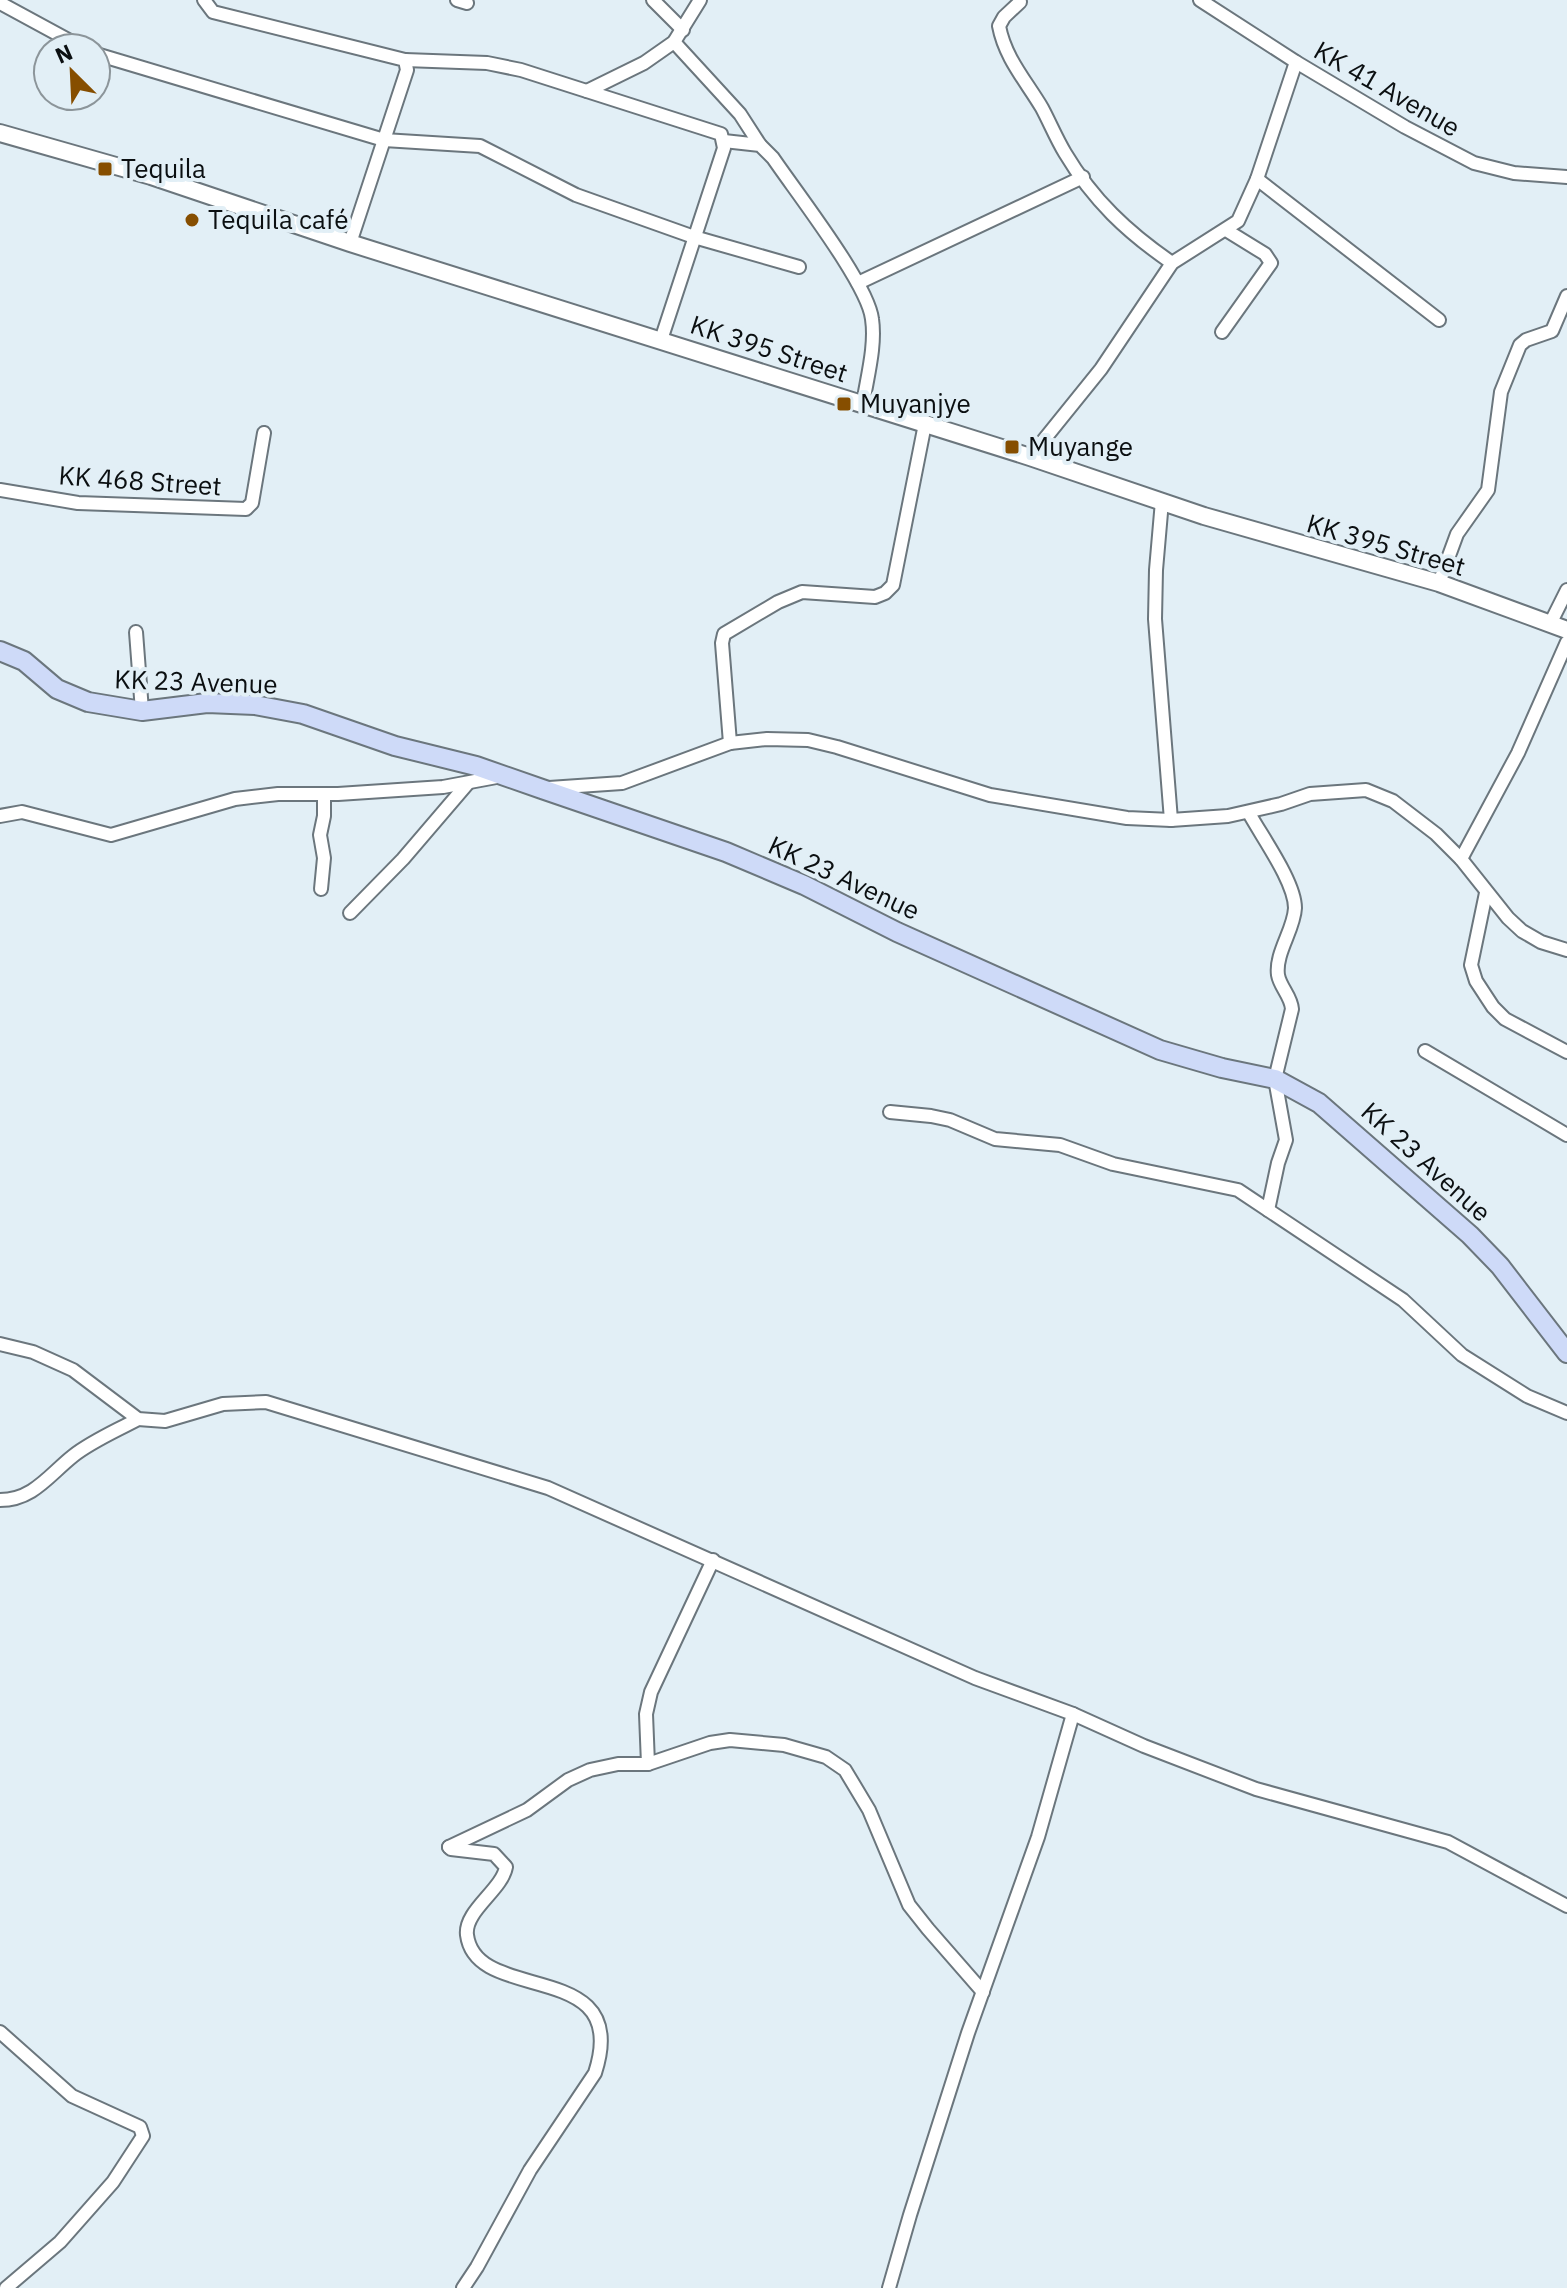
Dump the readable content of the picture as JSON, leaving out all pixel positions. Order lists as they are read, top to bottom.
{
  "streets": {
    "main road": ["KK 23 Avenue"],
    "street": ["KK 41 Avenue", "KK 395 Street", "KK 468 Street"]
  },
  "places": {
    "transit": ["Tequila", "Muyanjye", "Muyange"],
    "other": ["Tequila café"]
  },
  "north": "top left"
}
